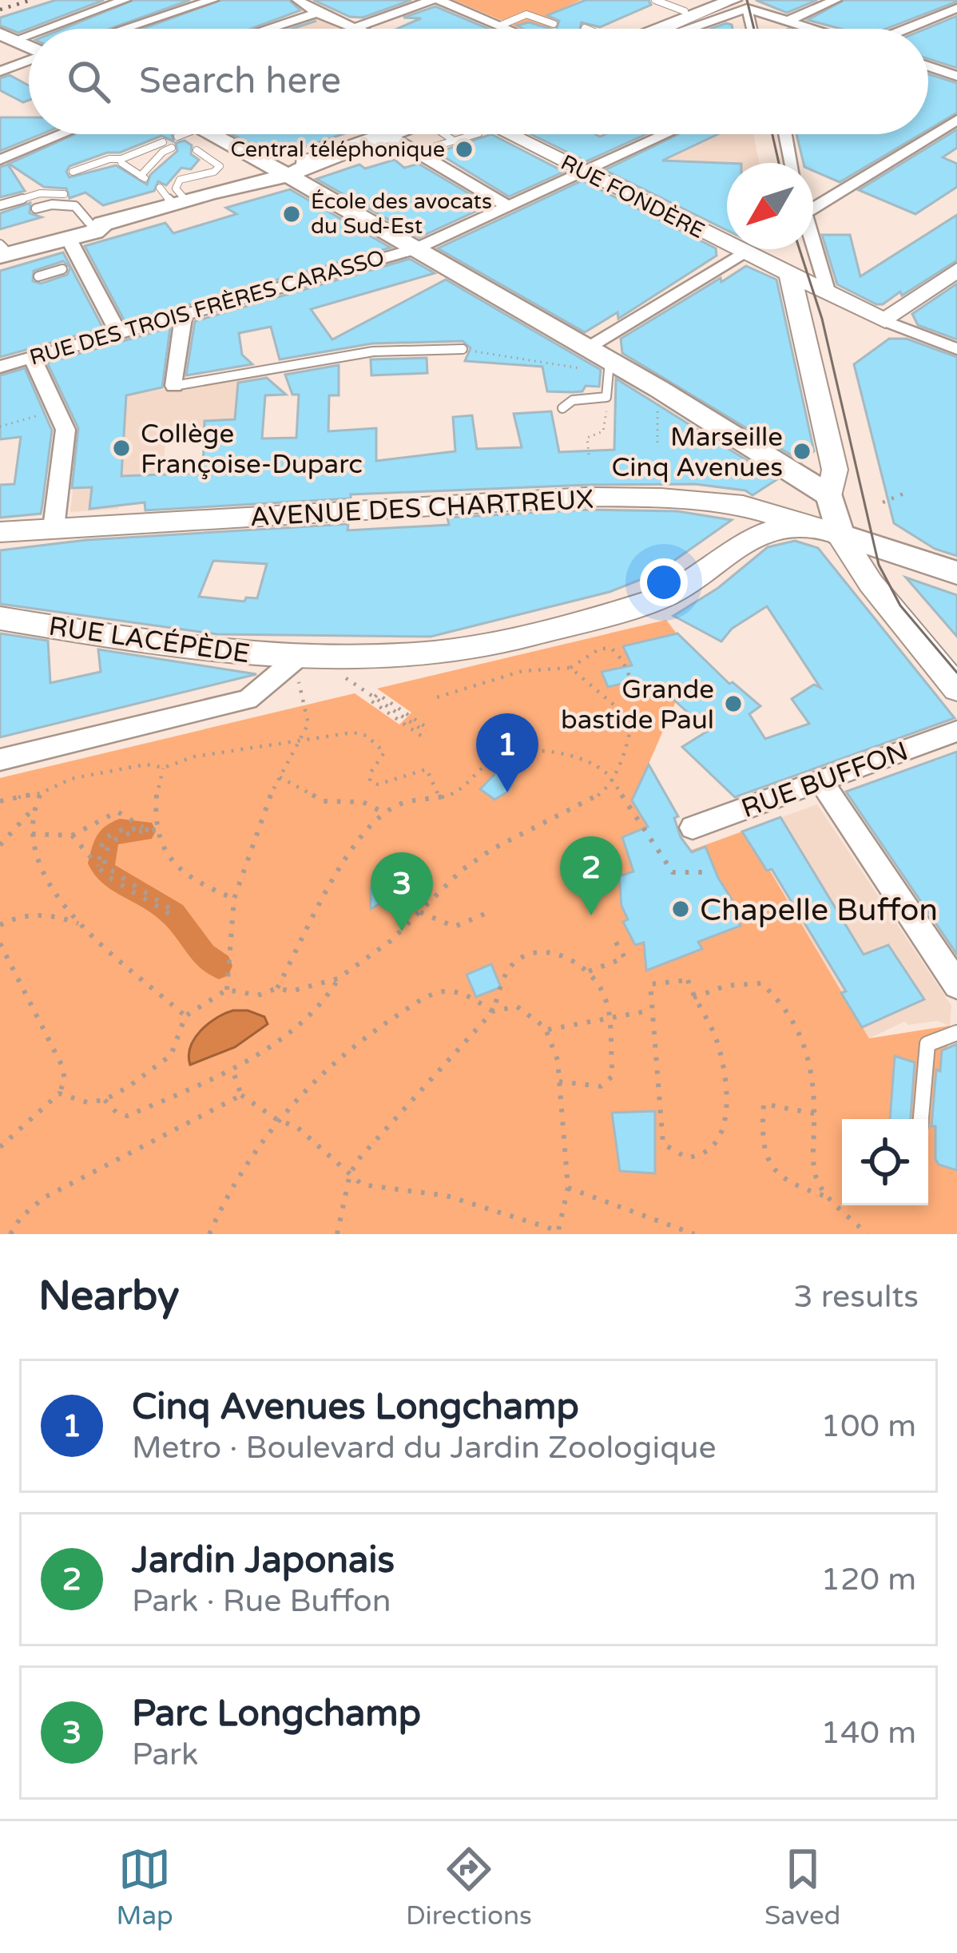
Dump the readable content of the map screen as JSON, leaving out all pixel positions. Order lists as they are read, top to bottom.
{
  "streets": {
    "street": [
      "RUE FONDÈRE",
      "RUE DES TROIS FRÈRES CARASSO",
      "AVENUE DES CHARTREUX",
      "RUE LACÉPÈDE",
      "RUE BUFFON"
    ]
  },
  "crossings": [
    ["RUE FONDÈRE", "RUE DES TROIS FRÈRES CARASSO"],
    ["AVENUE DES CHARTREUX", "RUE LACÉPÈDE"]
  ],
  "places": [
    "Central téléphonique",
    "École des avocats du Sud-Est",
    "Collège Françoise-Duparc",
    "Marseille Cinq Avenues",
    "Grande bastide Paul",
    "Chapelle Buffon"
  ],
  "north": "bottom left",
  "page": {
    "search": "Search here",
    "pins": ["1", "2", "3"],
    "heading": ["Nearby", "3 results"],
    "list": [
      {
        "mark": "1",
        "name": "Cinq Avenues Longchamp",
        "note": "Metro · Boulevard du Jardin Zoologique",
        "value": "100 m"
      },
      {
        "mark": "2",
        "name": "Jardin Japonais",
        "note": "Park · Rue Buffon",
        "value": "120 m"
      },
      {
        "mark": "3",
        "name": "Parc Longchamp",
        "note": "Park",
        "value": "140 m"
      }
    ],
    "nav": ["Map", "Directions", "Saved"]
  }
}
